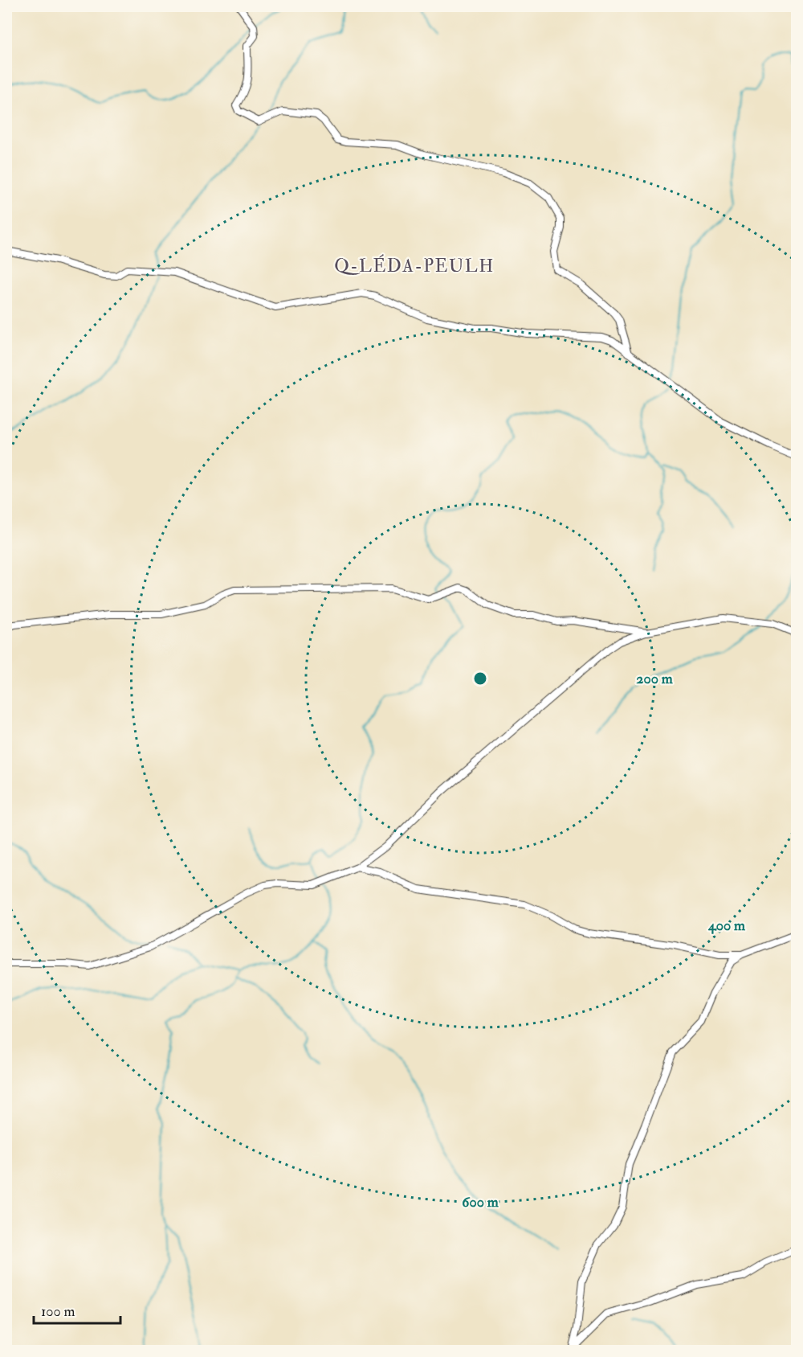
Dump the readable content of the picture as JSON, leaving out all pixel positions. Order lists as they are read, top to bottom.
{
  "districts": ["Q-LÉDA-PEULH"],
  "scale_bar": "100 m",
  "rings": ["200 m", "400 m", "600 m"]
}
